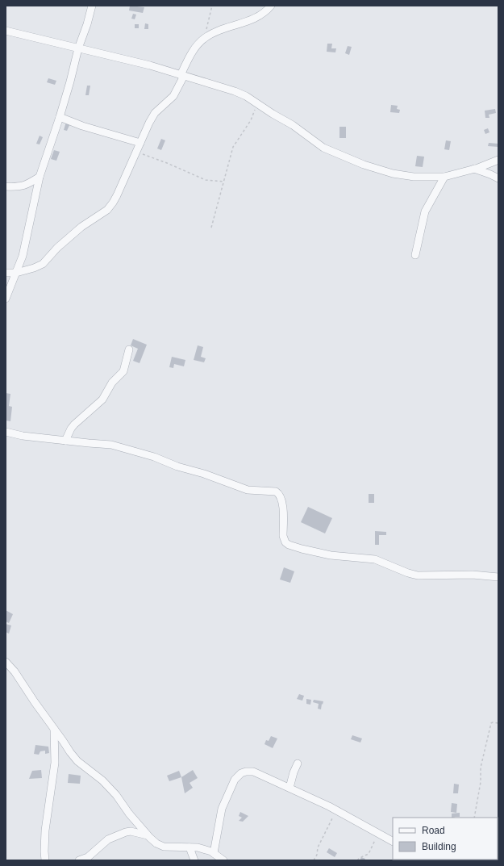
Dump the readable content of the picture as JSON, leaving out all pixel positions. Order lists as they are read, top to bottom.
{
  "legend": ["Road", "Building"]
}
